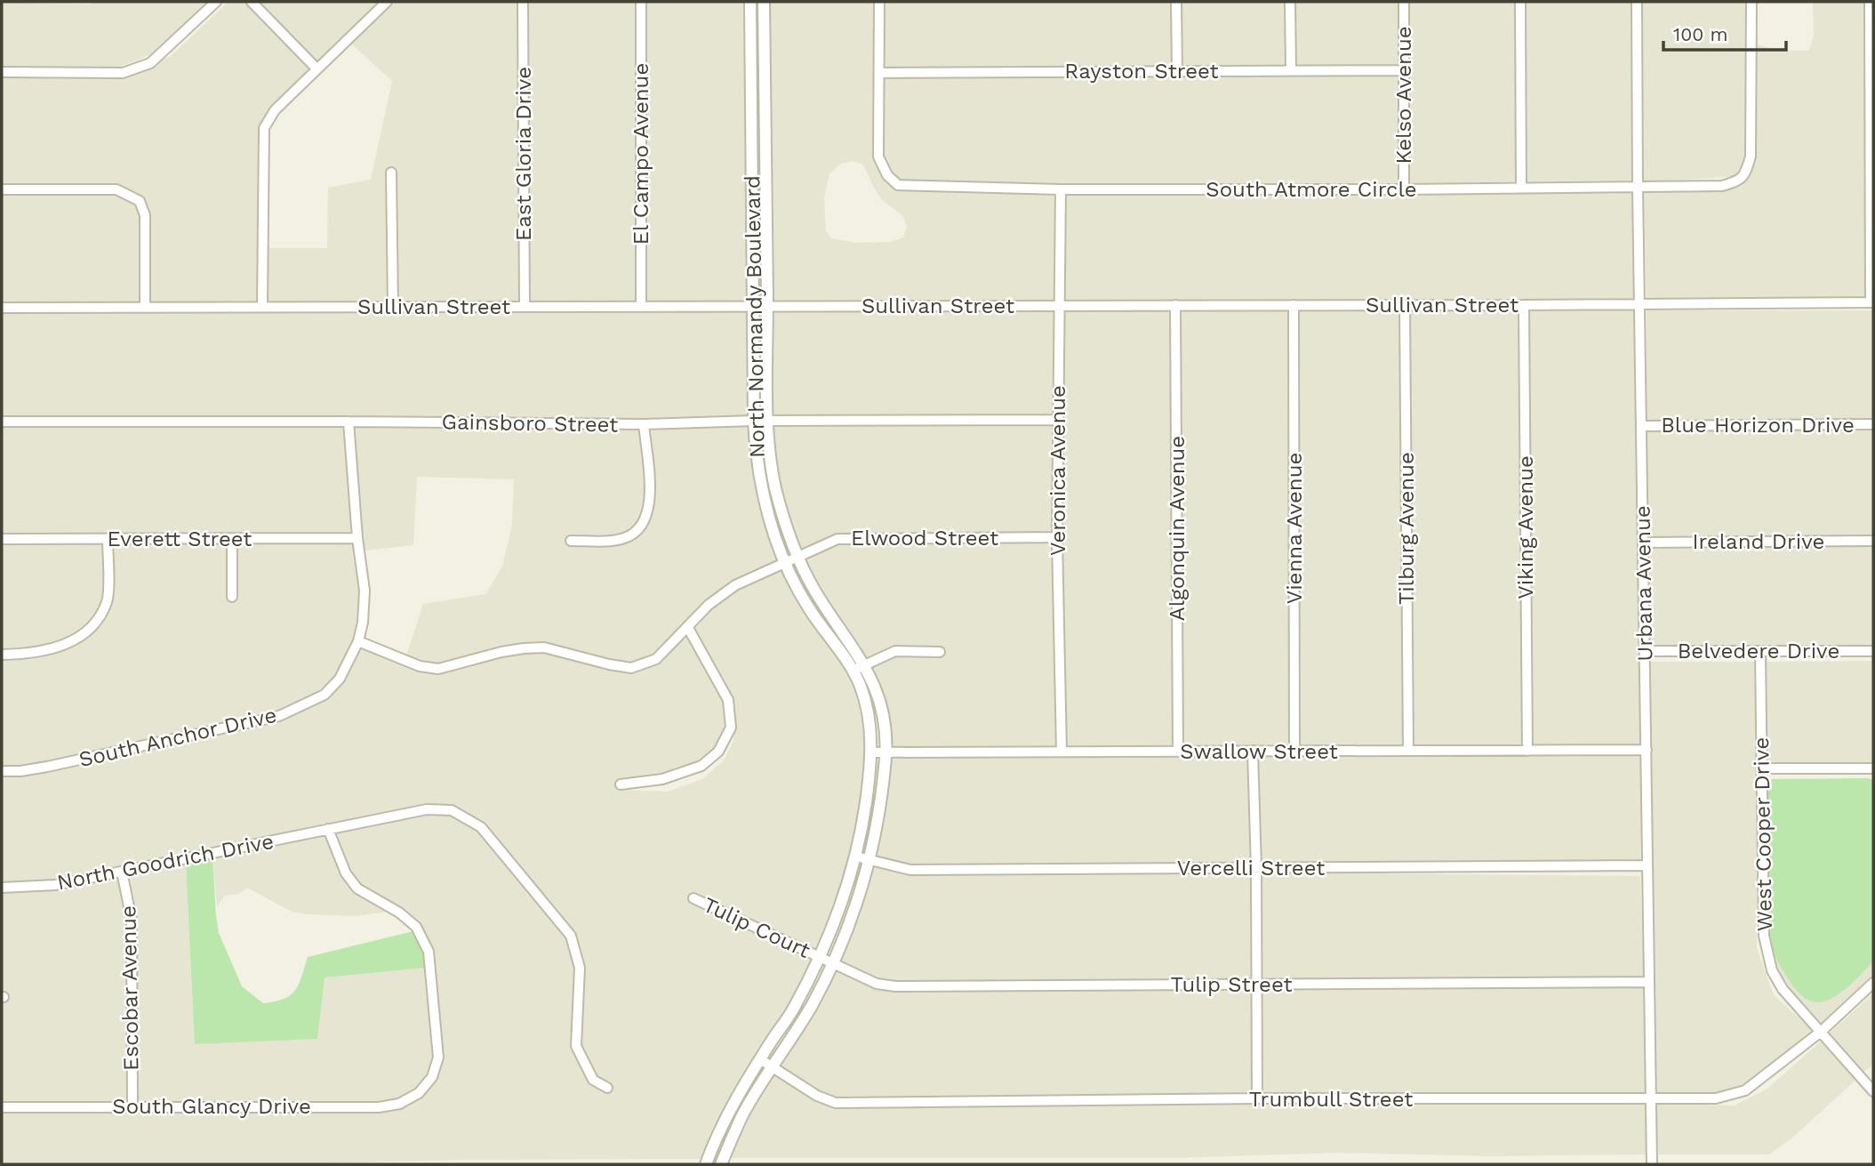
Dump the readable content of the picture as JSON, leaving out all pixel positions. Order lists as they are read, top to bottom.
{
  "streets": {
    "street": [
      "Rayston Street",
      "Kelso Avenue",
      "East Gloria Drive",
      "El Campo Avenue",
      "South Atmore Circle",
      "Sullivan Street",
      "North Normandy Boulevard",
      "Gainsboro Street",
      "Blue Horizon Drive",
      "Veronica Avenue",
      "Viking Avenue",
      "Algonquin Avenue",
      "Vienna Avenue",
      "Tilburg Avenue",
      "Elwood Street",
      "Everett Street",
      "Ireland Drive",
      "Urbana Avenue",
      "Belvedere Drive",
      "South Anchor Drive",
      "Swallow Street",
      "West Cooper Drive",
      "North Goodrich Drive",
      "Vercelli Street",
      "Tulip Court",
      "Tulip Street",
      "Escobar Avenue",
      "Trumbull Street",
      "South Glancy Drive"
    ]
  },
  "crossings": [
    ["Rayston Street", "Kelso Avenue"],
    ["Rayston Street", "South Atmore Circle"],
    ["Kelso Avenue", "South Atmore Circle"],
    ["East Gloria Drive", "Sullivan Street"],
    ["El Campo Avenue", "Sullivan Street"],
    ["South Atmore Circle", "Veronica Avenue"],
    ["South Atmore Circle", "Urbana Avenue"],
    ["Sullivan Street", "North Normandy Boulevard"],
    ["Sullivan Street", "Veronica Avenue"],
    ["Sullivan Street", "Viking Avenue"],
    ["Sullivan Street", "Algonquin Avenue"],
    ["Sullivan Street", "Vienna Avenue"],
    ["Sullivan Street", "Tilburg Avenue"],
    ["Sullivan Street", "Urbana Avenue"],
    ["North Normandy Boulevard", "Gainsboro Street"],
    ["North Normandy Boulevard", "Elwood Street"],
    ["North Normandy Boulevard", "Swallow Street"],
    ["North Normandy Boulevard", "Vercelli Street"],
    ["North Normandy Boulevard", "Tulip Court"],
    ["North Normandy Boulevard", "Tulip Street"],
    ["North Normandy Boulevard", "Trumbull Street"],
    ["Gainsboro Street", "Veronica Avenue"],
    ["Gainsboro Street", "South Anchor Drive"],
    ["Blue Horizon Drive", "Urbana Avenue"],
    ["Veronica Avenue", "Elwood Street"],
    ["Veronica Avenue", "Swallow Street"],
    ["Viking Avenue", "Swallow Street"],
    ["Algonquin Avenue", "Swallow Street"],
    ["Vienna Avenue", "Swallow Street"],
    ["Tilburg Avenue", "Swallow Street"],
    ["Elwood Street", "South Anchor Drive"],
    ["Everett Street", "South Anchor Drive"],
    ["Ireland Drive", "Urbana Avenue"],
    ["Urbana Avenue", "Belvedere Drive"],
    ["Urbana Avenue", "Swallow Street"],
    ["Urbana Avenue", "Vercelli Street"],
    ["Urbana Avenue", "Tulip Street"],
    ["Urbana Avenue", "Trumbull Street"],
    ["Belvedere Drive", "West Cooper Drive"],
    ["West Cooper Drive", "Trumbull Street"],
    ["North Goodrich Drive", "Escobar Avenue"],
    ["North Goodrich Drive", "South Glancy Drive"],
    ["Tulip Court", "Tulip Street"],
    ["Escobar Avenue", "South Glancy Drive"]
  ],
  "scale_bar": "100 m"
}
